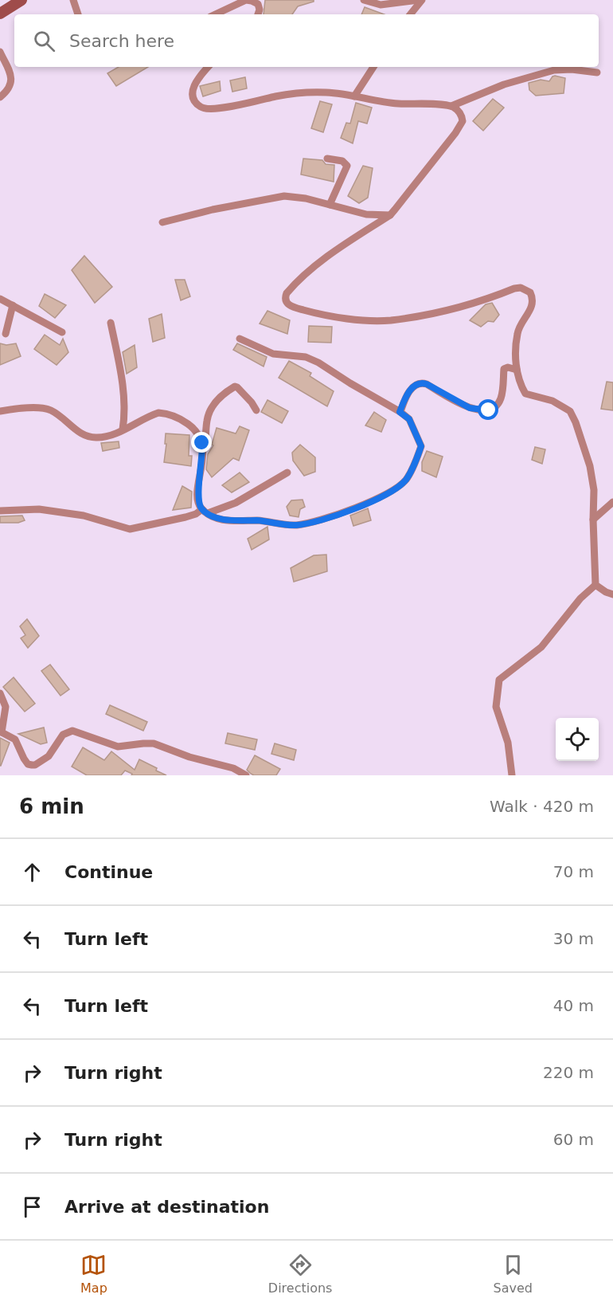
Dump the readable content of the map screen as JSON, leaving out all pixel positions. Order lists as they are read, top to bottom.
{
  "page": {
    "search": "Search here",
    "heading": ["6 min", "Walk · 420 m"],
    "list": [
      ["Continue", "70 m"],
      ["Turn left", "30 m"],
      ["Turn left", "40 m"],
      ["Turn right", "220 m"],
      ["Turn right", "60 m"],
      "Arrive at destination"
    ],
    "nav": ["Map", "Directions", "Saved"]
  }
}
